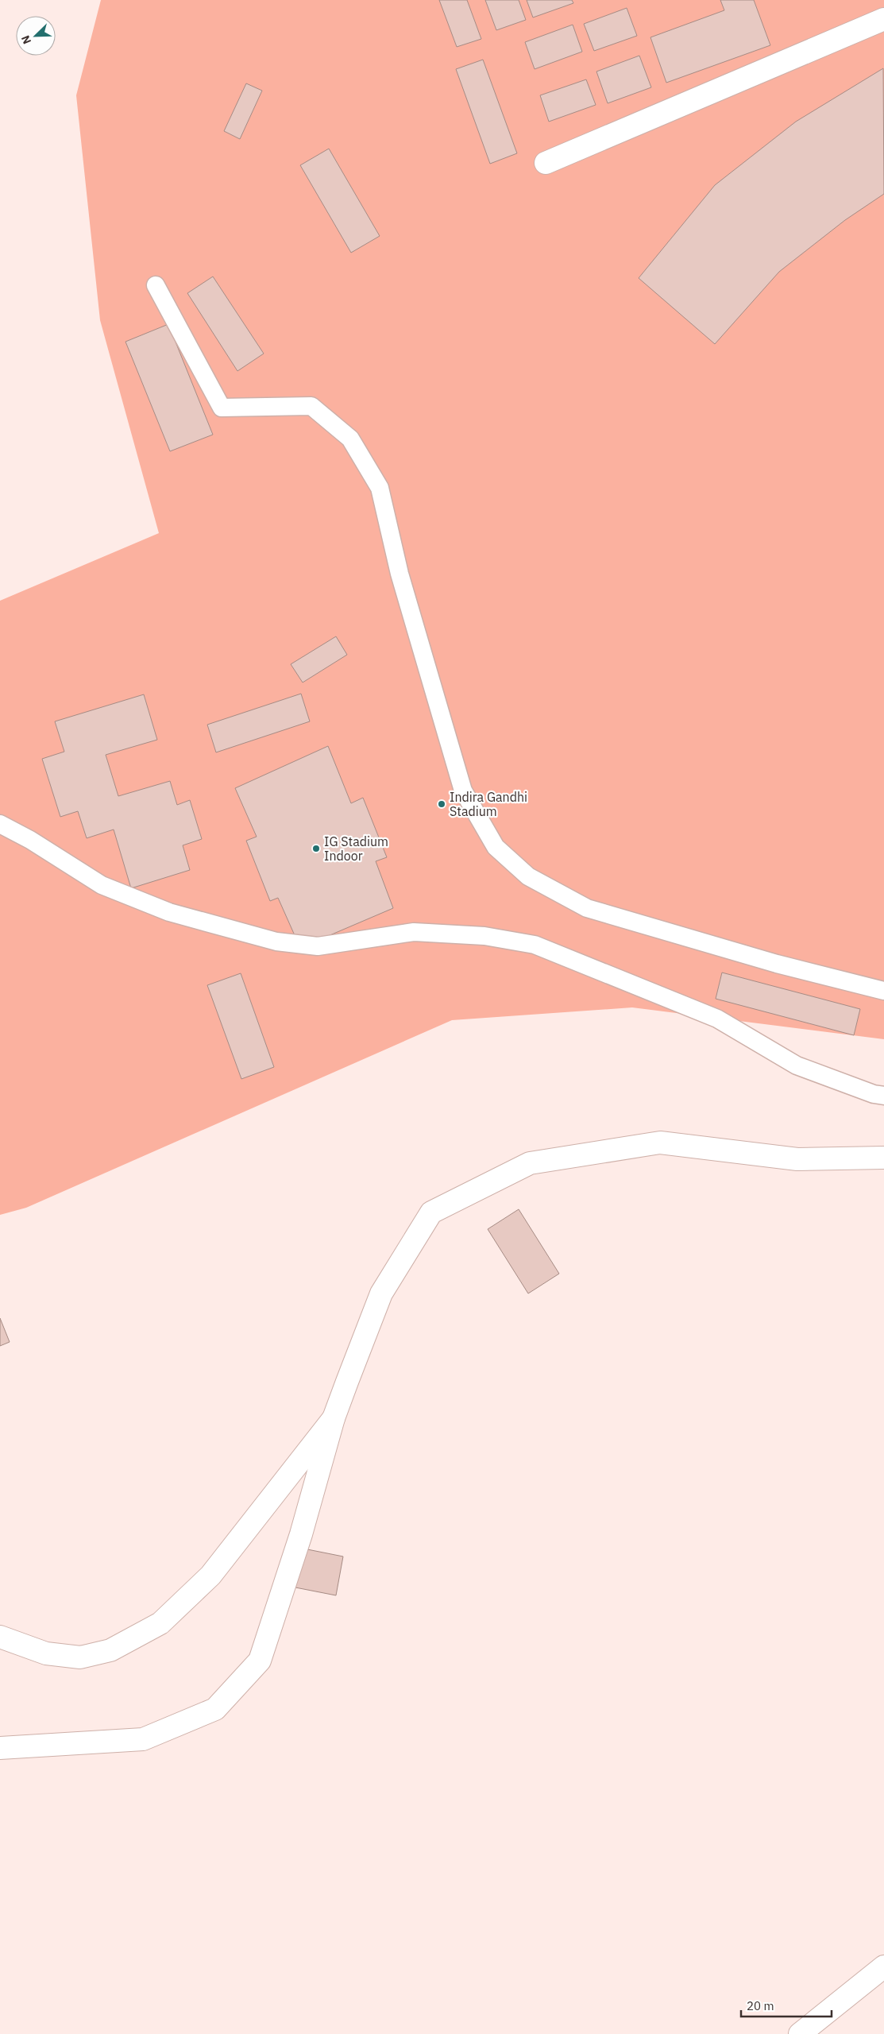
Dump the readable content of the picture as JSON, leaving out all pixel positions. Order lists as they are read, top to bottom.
{
  "places": ["Indira Gandhi Stadium", "IG Stadium Indoor"],
  "scale_bar": "20 m",
  "north": "bottom left"
}
